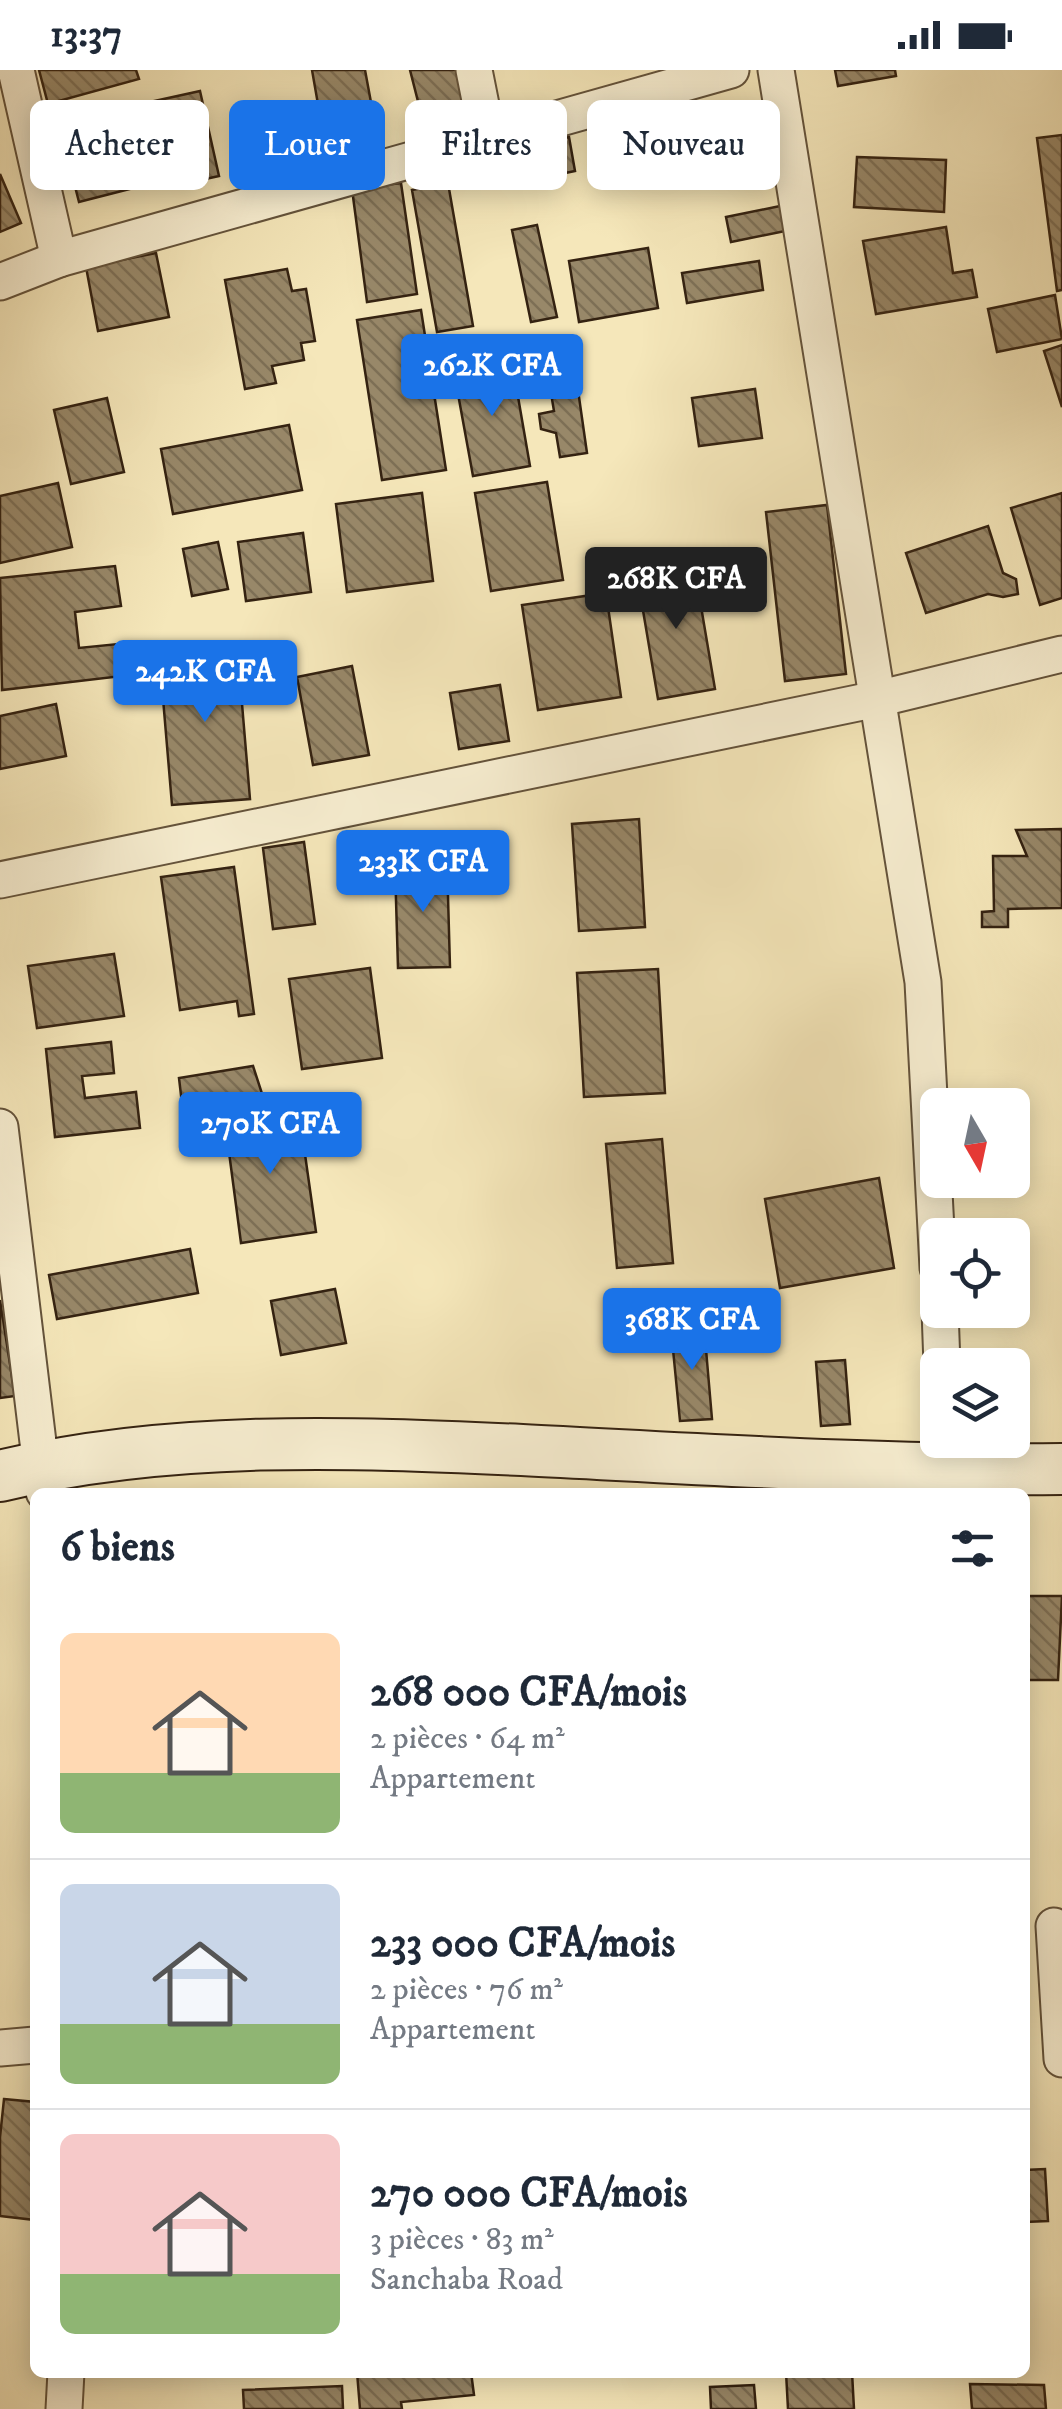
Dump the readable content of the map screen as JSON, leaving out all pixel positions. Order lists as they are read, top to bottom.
{
  "north": "bottom",
  "page": {
    "status": "13:37",
    "chip": [
      "Acheter",
      "Louer",
      "Filtres",
      "Nouveau"
    ],
    "price": [
      "262K CFA",
      "268K CFA",
      "242K CFA",
      "233K CFA",
      "270K CFA",
      "368K CFA"
    ],
    "heading": "6 biens",
    "list": [
      {
        "name": "268 000 CFA/mois",
        "note": "2 pièces · 64 m² · Appartement"
      },
      {
        "name": "233 000 CFA/mois",
        "note": "2 pièces · 76 m² · Appartement"
      },
      {
        "name": "270 000 CFA/mois",
        "note": "3 pièces · 83 m² · Sanchaba Road"
      }
    ]
  }
}
